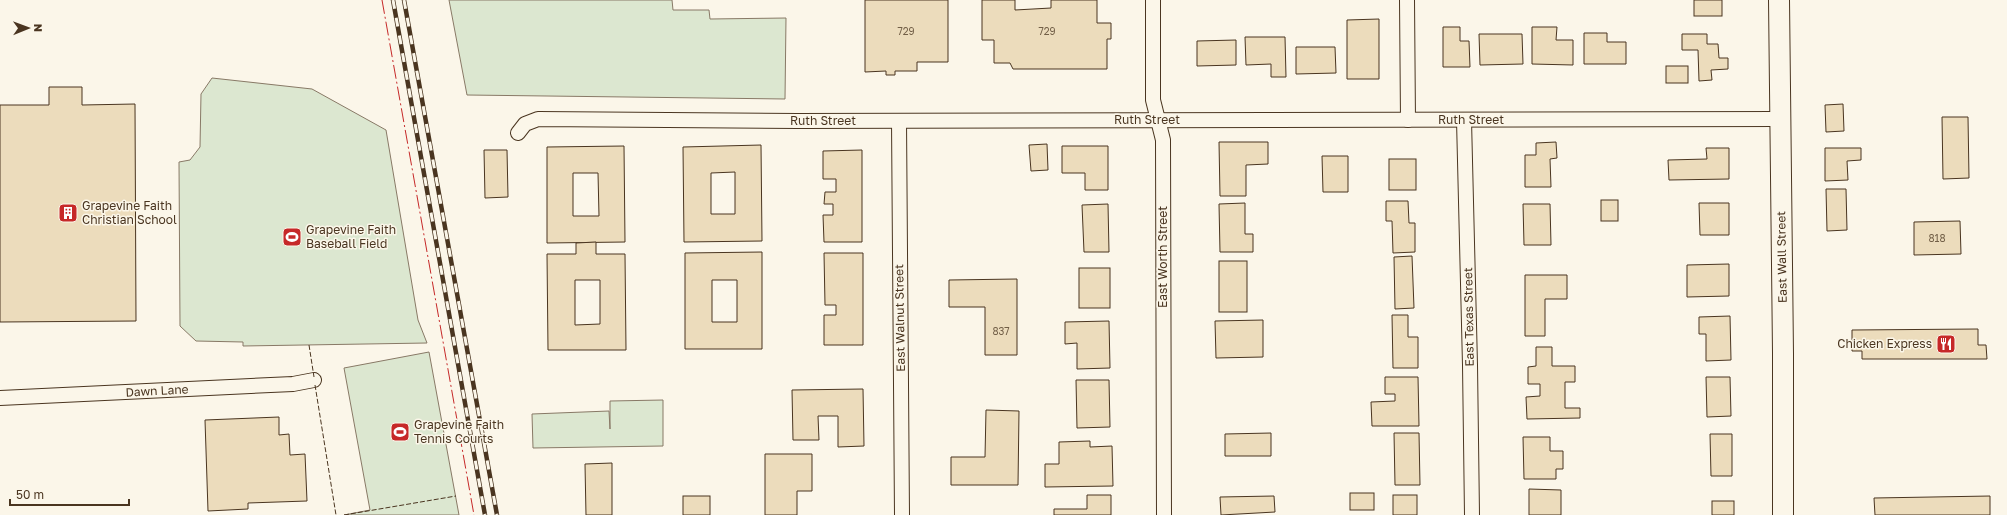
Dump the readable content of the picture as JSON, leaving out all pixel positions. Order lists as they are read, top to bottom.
{
  "streets": {
    "street": [
      "Ruth Street",
      "East Worth Street",
      "East Wall Street",
      "East Texas Street",
      "East Walnut Street",
      "Dawn Lane"
    ]
  },
  "crossings": [
    ["Ruth Street", "East Worth Street"],
    ["Ruth Street", "East Wall Street"],
    ["Ruth Street", "East Texas Street"],
    ["Ruth Street", "East Walnut Street"]
  ],
  "places": {
    "building": ["Grapevine Faith Christian School"],
    "sports": ["Grapevine Faith Baseball Field", "Grapevine Faith Tennis Courts"],
    "restaurant": ["Chicken Express"]
  },
  "house_numbers": [
    "729",
    "729",
    "818",
    "837"
  ],
  "scale_bar": "50 m",
  "north": "right"
}
